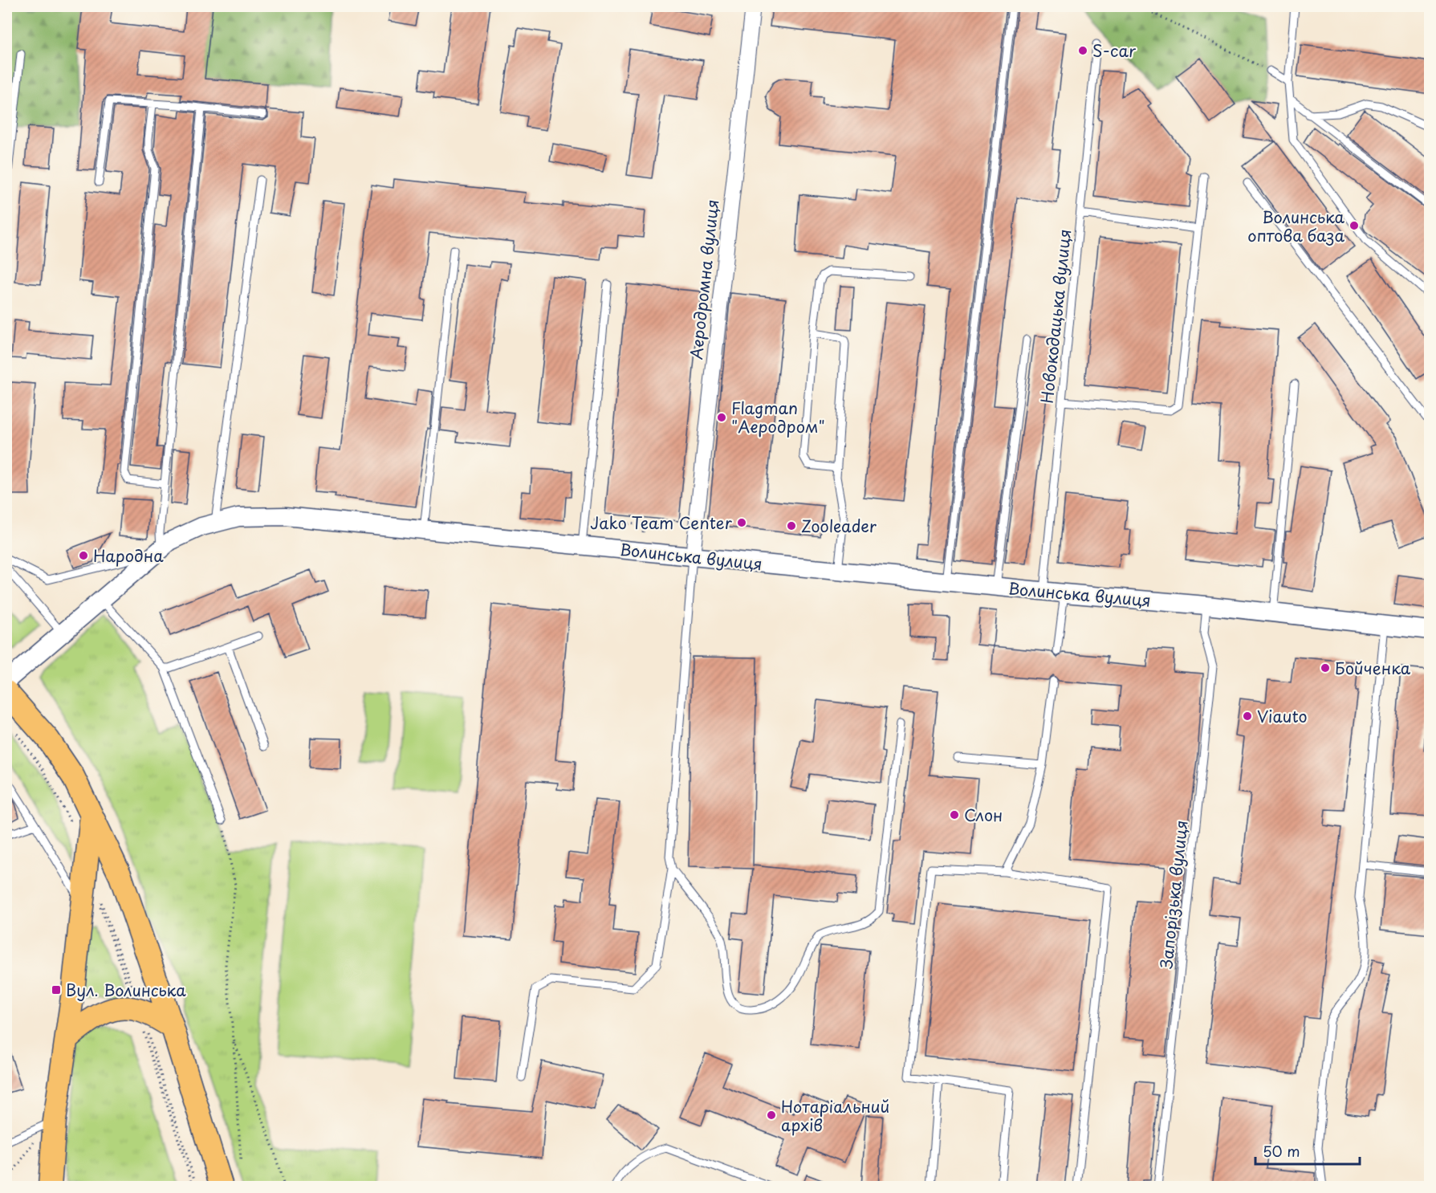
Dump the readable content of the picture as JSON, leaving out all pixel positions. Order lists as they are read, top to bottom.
{
  "streets": {
    "street": ["Аеродромна вулиця", "Волинська вулиця"],
    "lane": ["Новокодацька вулиця", "Запорізька вулиця"]
  },
  "crossings": [
    ["Аеродромна вулиця", "Волинська вулиця"],
    ["Новокодацька вулиця", "Волинська вулиця"],
    ["Волинська вулиця", "Запорізька вулиця"]
  ],
  "places": {
    "other": [
      "S-car",
      "Волинська оптова база",
      "Flagman \"Аеродром\"",
      "Jako Team Center",
      "Zooleader",
      "Народна",
      "Бойченка",
      "Viauto",
      "Слон",
      "Нотаріальний архів"
    ],
    "transit": ["Вул. Волинська"]
  },
  "scale_bar": "50 m"
}
